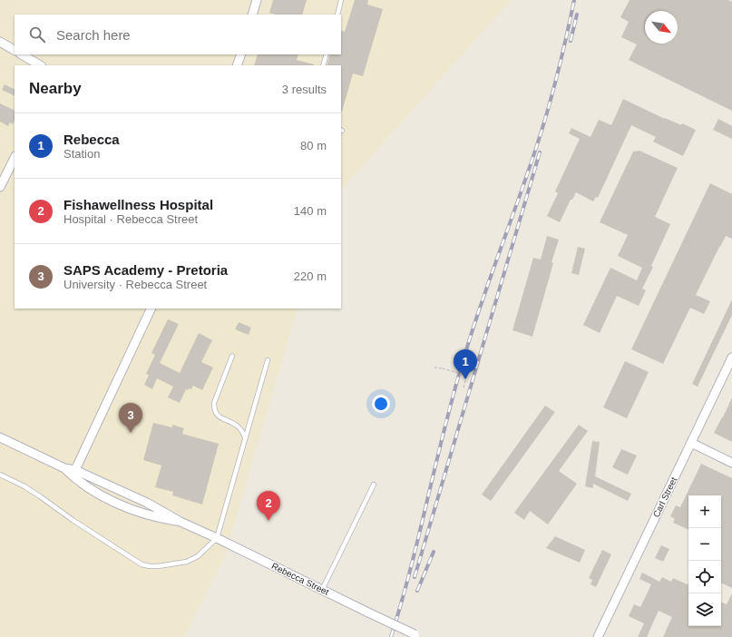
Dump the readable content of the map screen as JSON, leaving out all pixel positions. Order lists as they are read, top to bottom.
{
  "streets": {
    "street": ["Carl Street", "Rebecca Street"]
  },
  "north": "bottom right",
  "page": {
    "search": "Search here",
    "heading": ["Nearby", "3 results"],
    "list": [
      {
        "mark": "1",
        "name": "Rebecca",
        "note": "Station",
        "value": "80 m"
      },
      {
        "mark": "2",
        "name": "Fishawellness Hospital",
        "note": "Hospital · Rebecca Street",
        "value": "140 m"
      },
      {
        "mark": "3",
        "name": "SAPS Academy - Pretoria",
        "note": "University · Rebecca Street",
        "value": "220 m"
      }
    ],
    "pins": ["1", "3", "2"],
    "map_buttons": ["+", "−"]
  }
}
